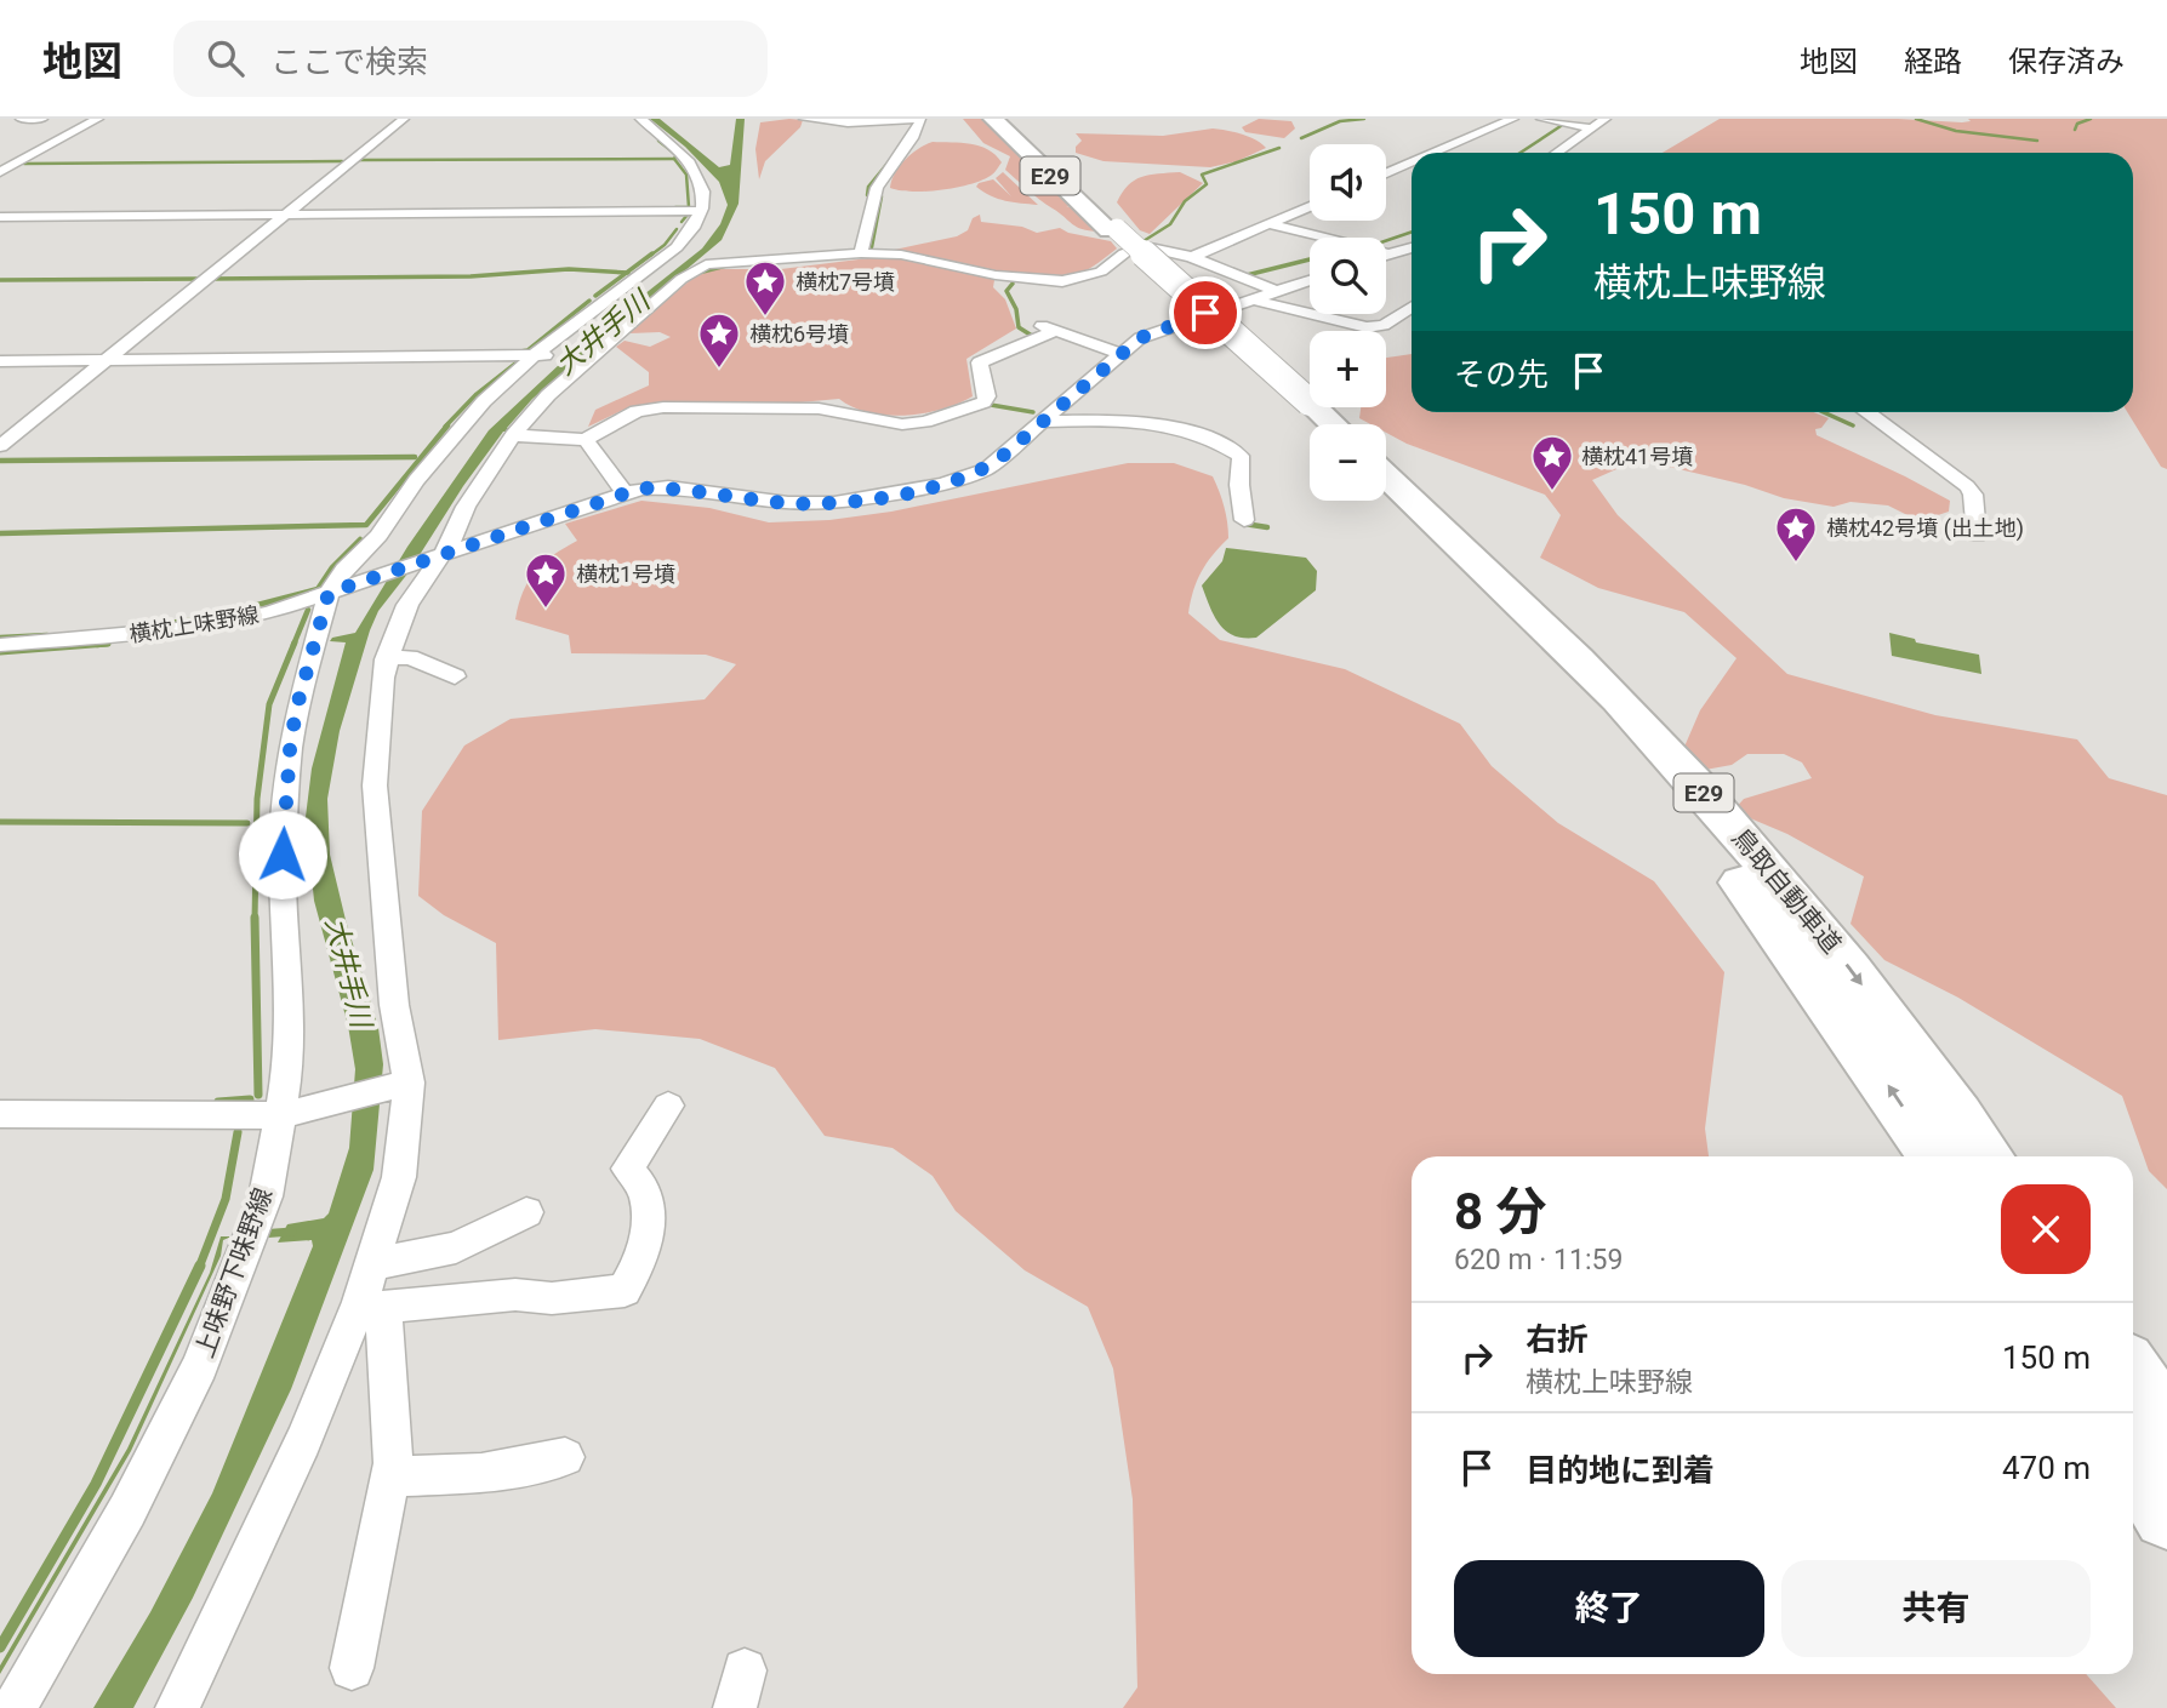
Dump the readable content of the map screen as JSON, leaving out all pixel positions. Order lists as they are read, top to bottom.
{
  "streets": {
    "highway": ["E29", "鳥取自動車道"],
    "street": ["横枕上味野線", "上味野下味野線"]
  },
  "crossings": [
    ["横枕上味野線", "上味野下味野線"]
  ],
  "water": ["大井手川"],
  "places": {
    "place": [
      "横枕7号墳",
      "横枕6号墳",
      "横枕41号墳",
      "横枕42号墳 (出土地)",
      "横枕1号墳"
    ]
  },
  "page": {
    "header": "地図",
    "search": "ここで検索",
    "nav": ["地図", "経路", "保存済み"],
    "map_buttons": ["+", "−"],
    "turn": ["150 m", "横枕上味野線"],
    "then": "その先",
    "heading": ["8 分", "620 m · 11:59"],
    "list": [
      {
        "name": "右折",
        "note": "横枕上味野線",
        "value": "150 m"
      },
      {
        "name": "目的地に到着",
        "value": "470 m"
      }
    ],
    "buttons": ["終了", "共有"]
  }
}
